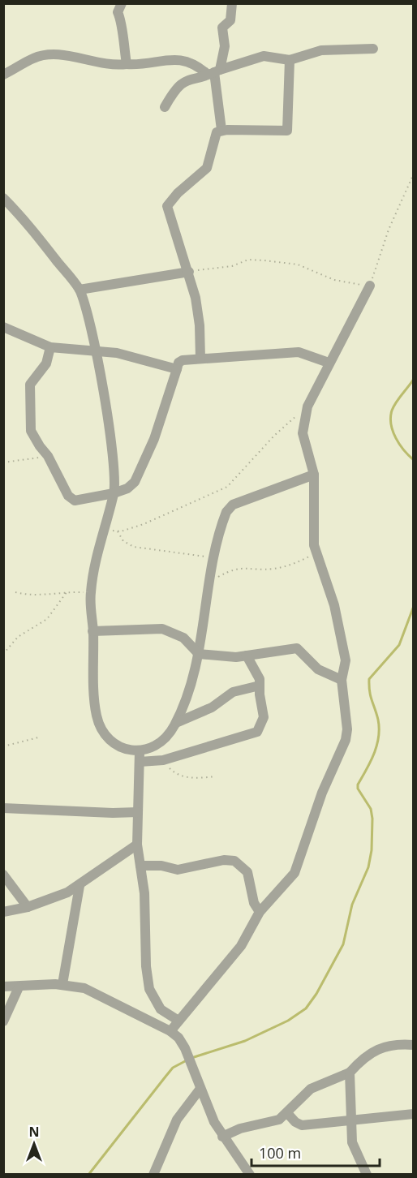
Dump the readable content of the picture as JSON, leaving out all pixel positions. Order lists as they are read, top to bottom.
{
  "scale_bar": "100 m",
  "north": "top"
}
